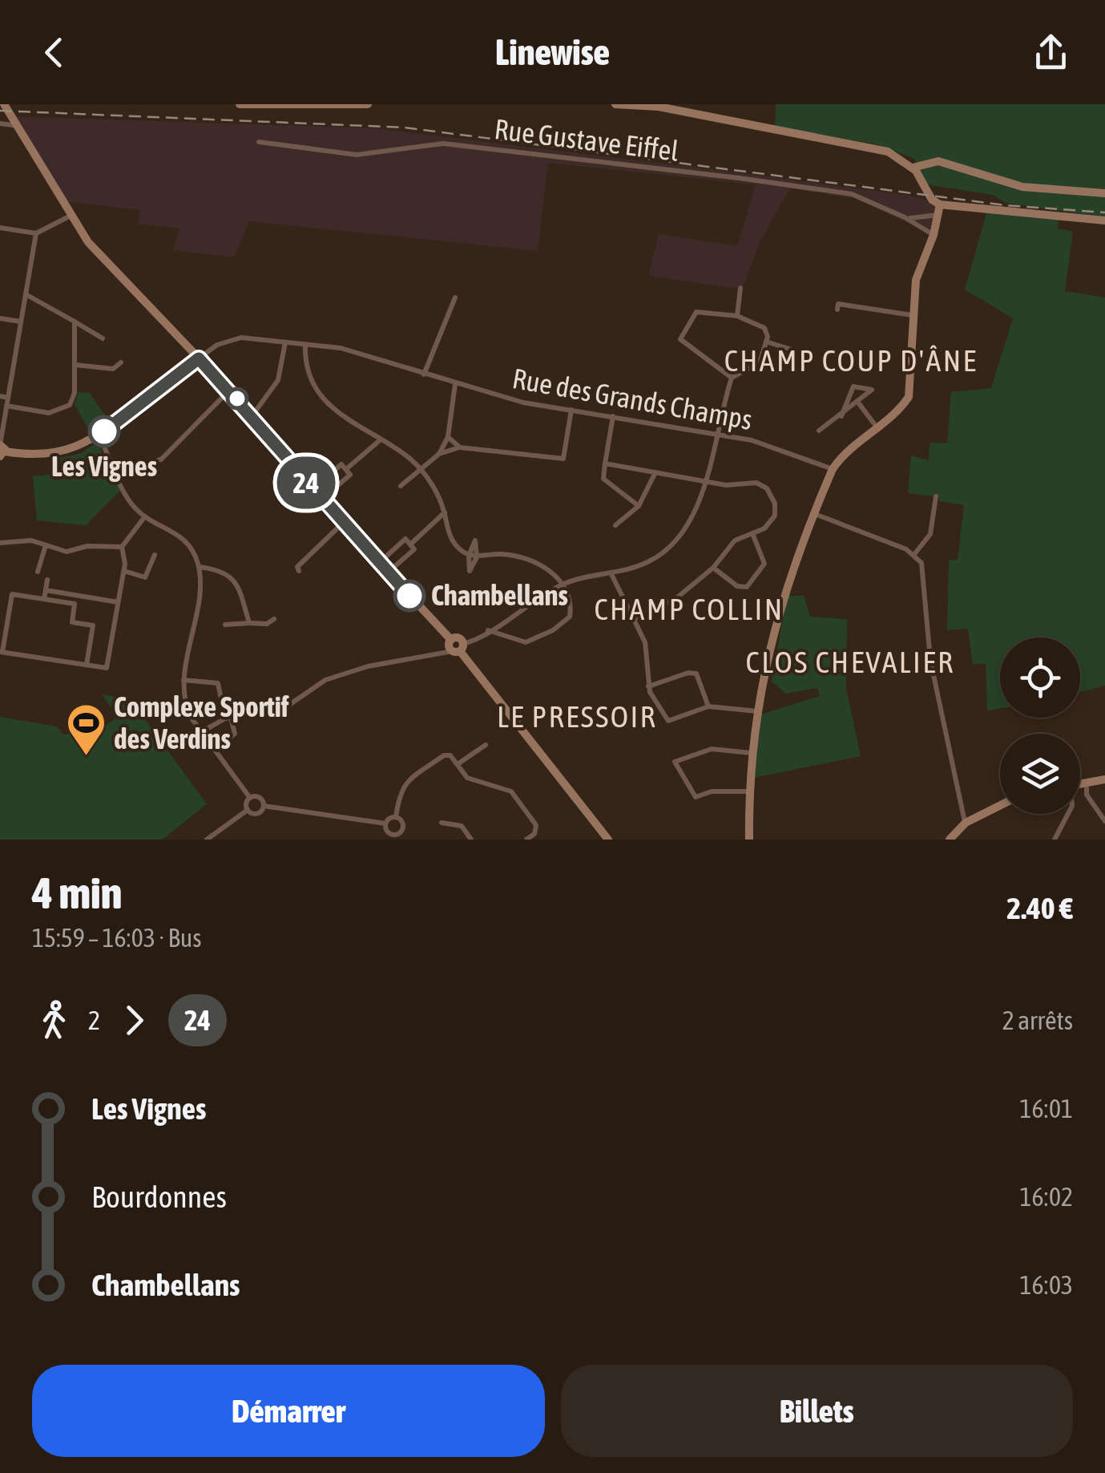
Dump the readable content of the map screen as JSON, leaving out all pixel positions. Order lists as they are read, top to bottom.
{
  "streets": {
    "street": ["Rue Gustave Eiffel", "Rue des Grands Champs"]
  },
  "districts": [
    "CHAMP COUP D'ÂNE",
    "CHAMP COLLIN",
    "CLOS CHEVALIER",
    "LE PRESSOIR"
  ],
  "places": {
    "other": ["Les Vignes", "Chambellans"],
    "sports": ["Complexe Sportif des Verdins"]
  },
  "lines": ["bus line 24"],
  "page": {
    "header": "Linewise",
    "on_map": "24",
    "heading": ["4 min", "15:59 – 16:03 · Bus", "2.40 €"],
    "legs": ["2", "24", "2 arrêts"],
    "list": [
      {
        "name": "Les Vignes",
        "value": "16:01"
      },
      {
        "name": "Bourdonnes",
        "value": "16:02"
      },
      {
        "name": "Chambellans",
        "value": "16:03"
      }
    ],
    "buttons": ["Démarrer", "Billets"]
  }
}
